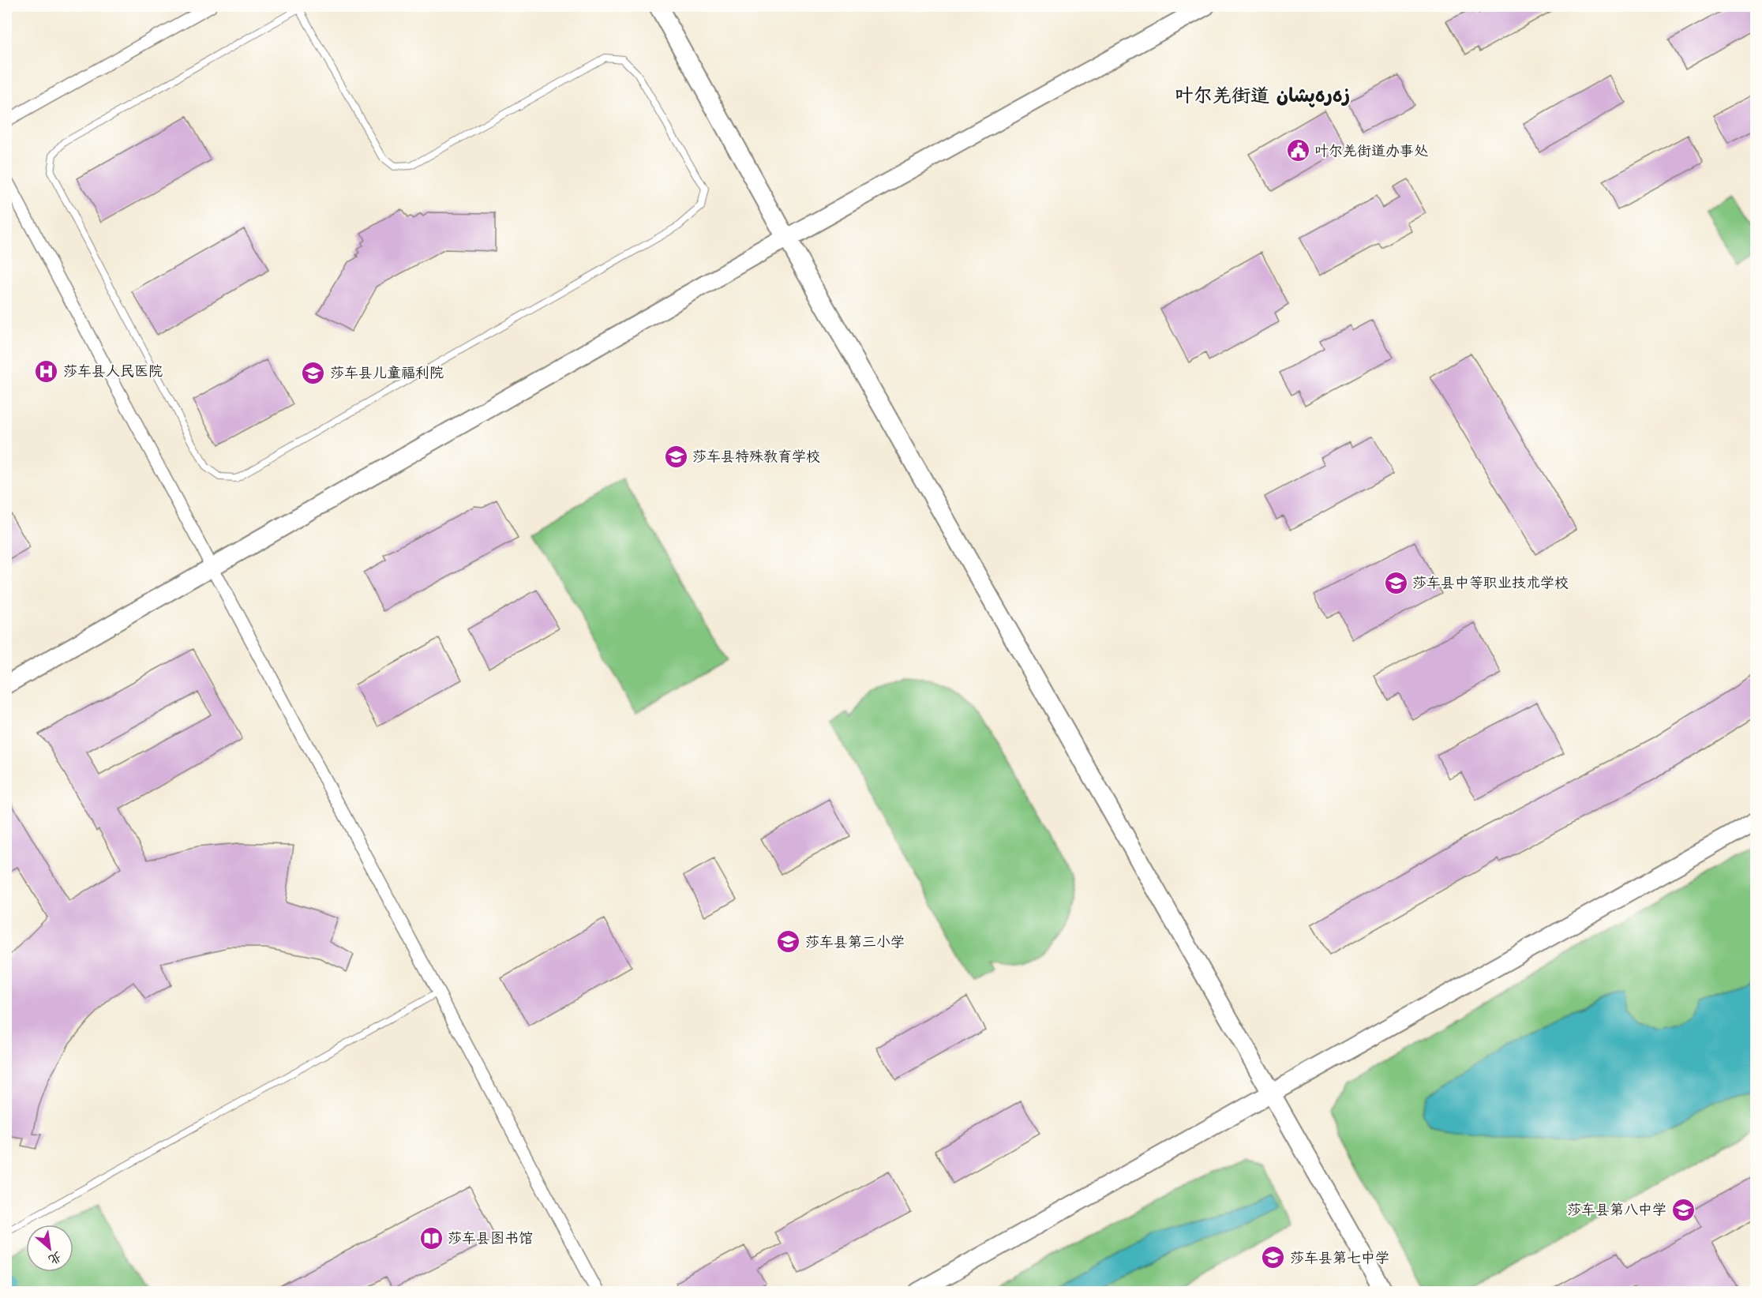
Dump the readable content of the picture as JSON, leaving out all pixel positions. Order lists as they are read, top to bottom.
{
  "districts": ["叶尔羌街道 زەرەپشان"],
  "places": {
    "public building": ["叶尔羌街道办事处"],
    "hospital": ["莎车县人民医院"],
    "school or university": [
      "莎车县儿童福利院",
      "莎车县特殊教育学校",
      "莎车县中等职业技术学校",
      "莎车县第三小学",
      "莎车县第八中学",
      "莎车县第七中学"
    ],
    "library": ["莎车县图书馆"]
  },
  "north": "bottom right"
}
